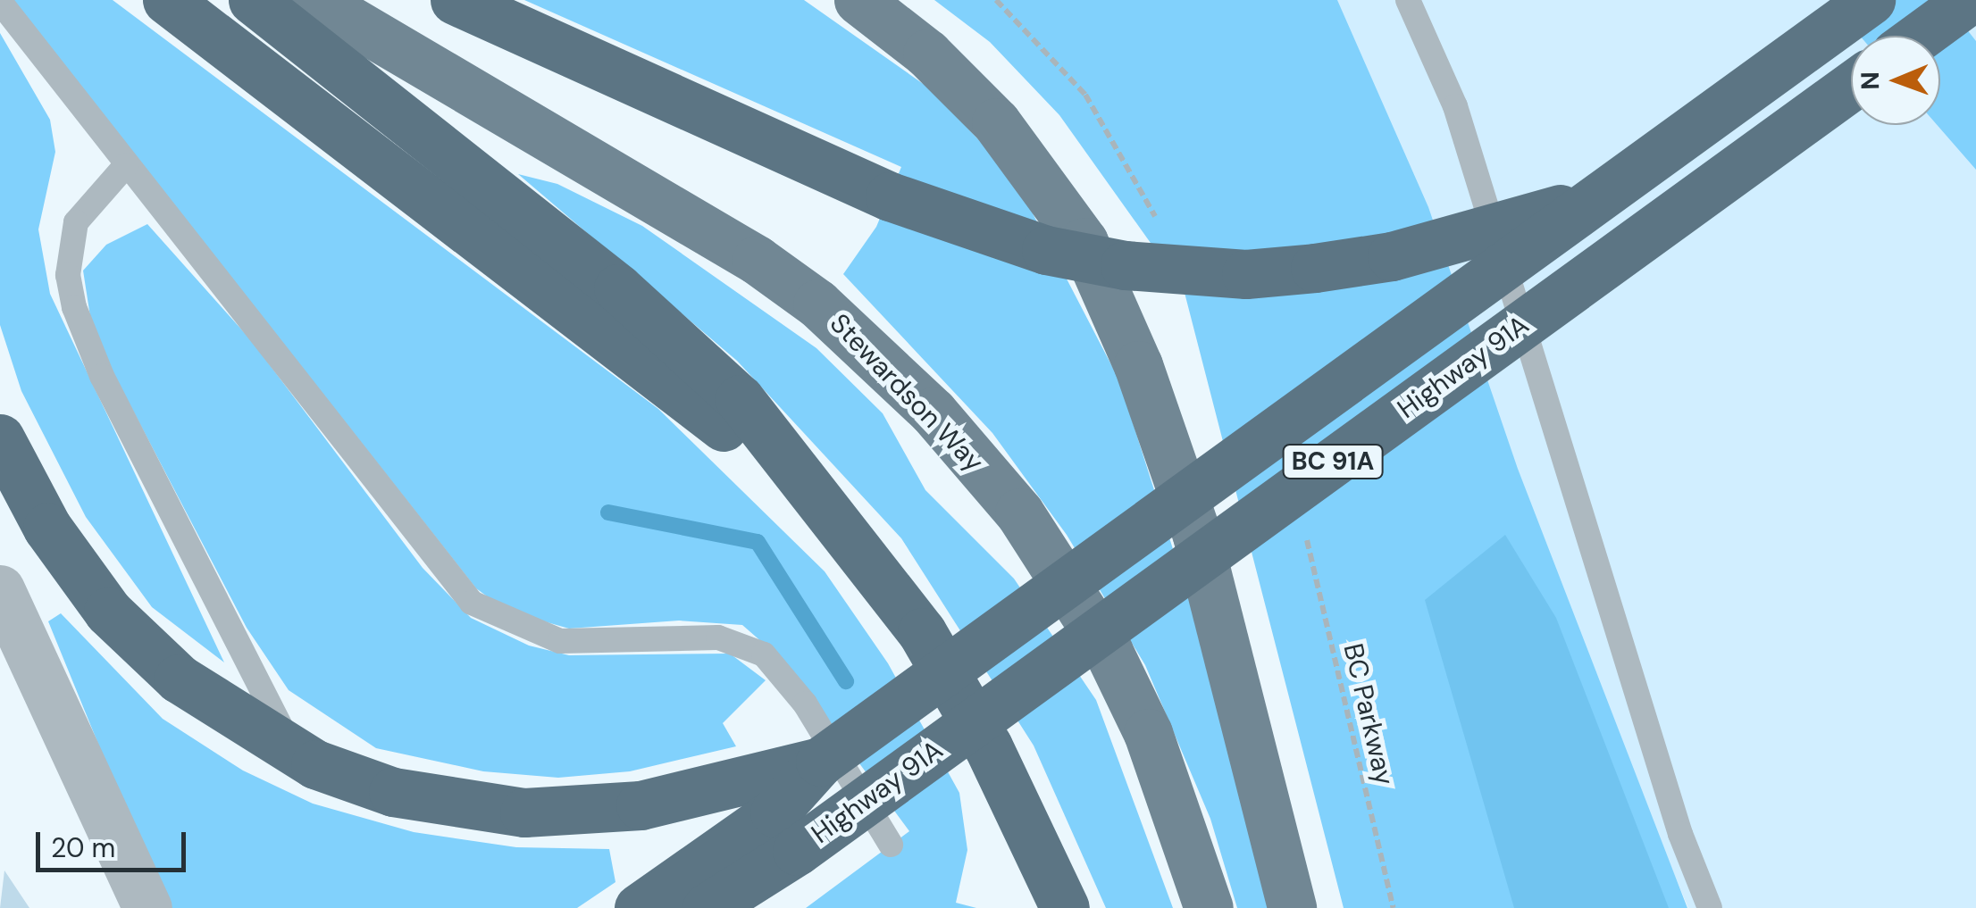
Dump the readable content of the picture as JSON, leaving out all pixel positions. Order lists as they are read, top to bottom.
{
  "streets": {
    "highway": ["Highway 91A", "BC 91A"],
    "main road": ["Stewardson Way"],
    "path": ["BC Parkway"]
  },
  "crossings": [
    ["Highway 91A", "BC 91A"]
  ],
  "scale_bar": "20 m",
  "north": "left"
}
